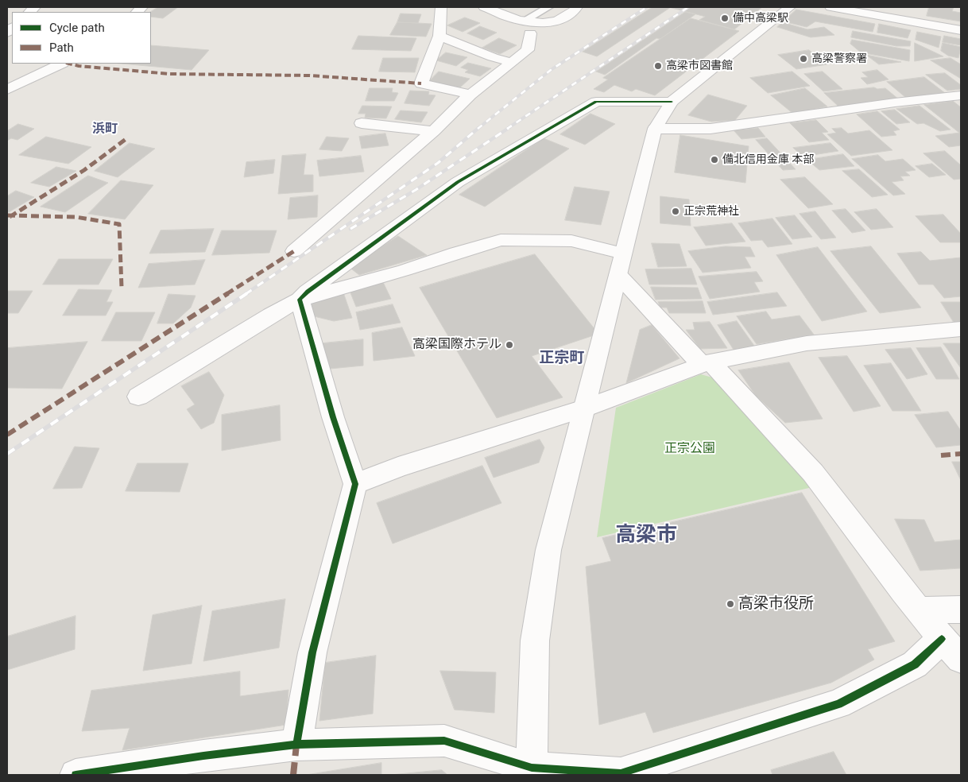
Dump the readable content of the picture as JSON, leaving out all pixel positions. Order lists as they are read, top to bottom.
{
  "districts": ["浜町", "正宗町", "高梁市"],
  "parks": ["正宗公園"],
  "places": [
    "備中高梁駅",
    "高梁警察署",
    "高梁市図書館",
    "備北信用金庫 本部",
    "正宗荒神社",
    "高梁国際ホテル",
    "高梁市役所"
  ],
  "legend": ["Cycle path", "Path"]
}
